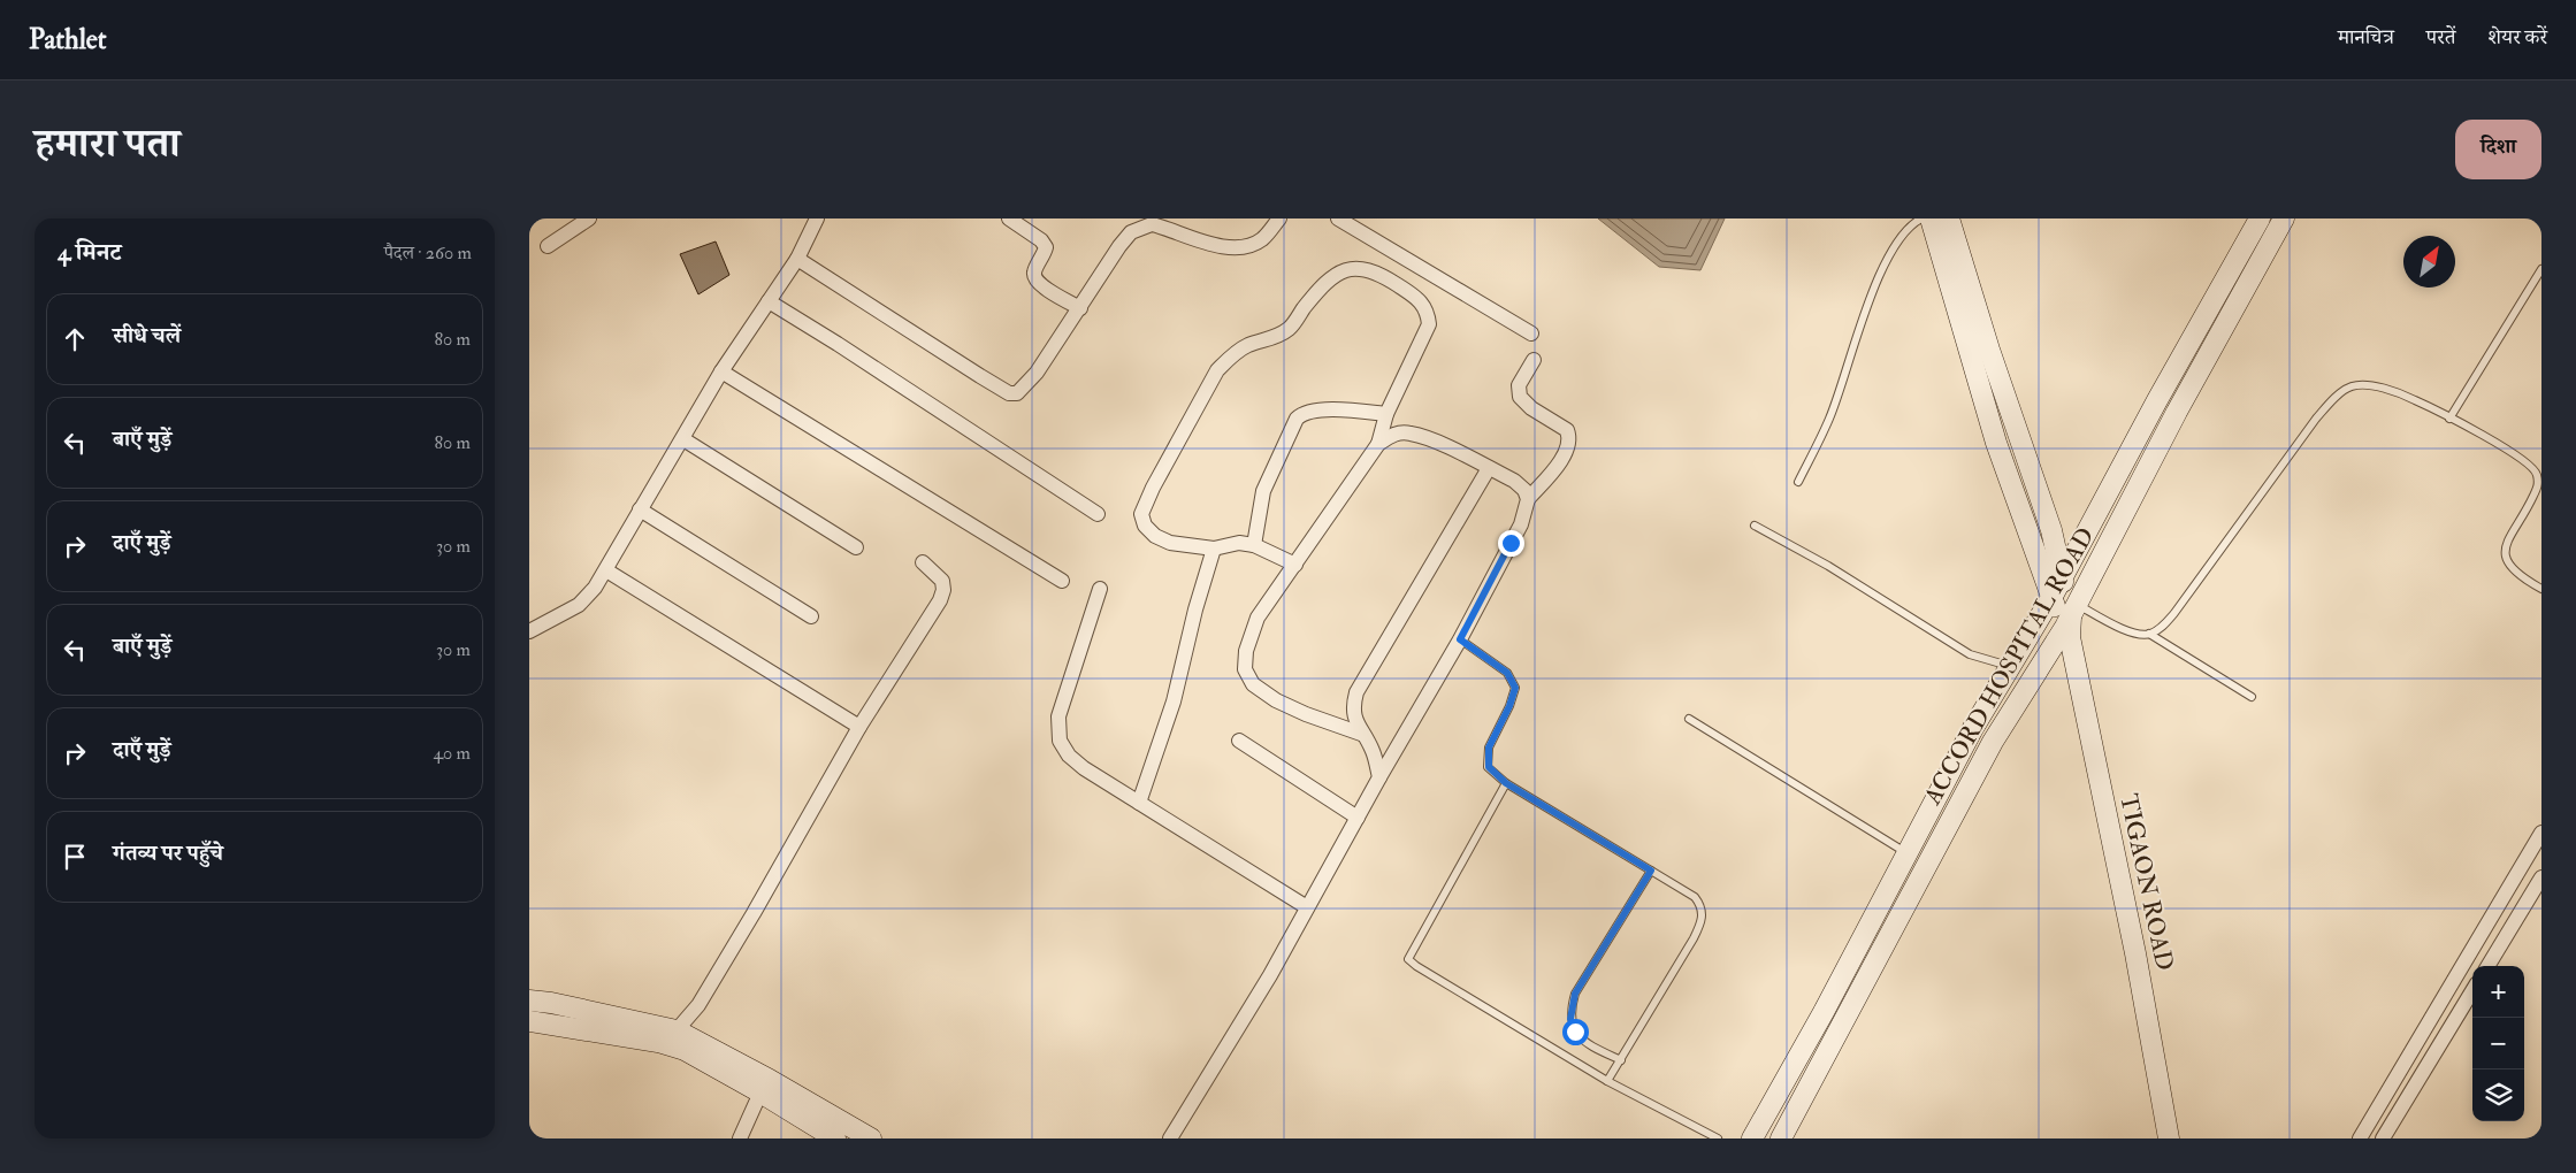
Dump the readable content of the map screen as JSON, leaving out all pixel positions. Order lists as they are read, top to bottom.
{
  "streets": {
    "street": ["ACCORD HOSPITAL ROAD", "TIGAON ROAD"]
  },
  "crossings": [
    ["ACCORD HOSPITAL ROAD", "TIGAON ROAD"]
  ],
  "north": "top right",
  "page": {
    "header": "Pathlet",
    "nav": ["मानचित्र", "परतें", "शेयर करें"],
    "title": "हमारा पता",
    "buttons": "दिशा",
    "heading": ["4 मिनट", "पैदल · 260 m"],
    "list": [
      ["सीधे चलें", "80 m"],
      ["बाएँ मुड़ें", "80 m"],
      ["दाएँ मुड़ें", "30 m"],
      ["बाएँ मुड़ें", "30 m"],
      ["दाएँ मुड़ें", "40 m"],
      "गंतव्य पर पहुँचे"
    ],
    "map_buttons": ["+", "−"]
  }
}
